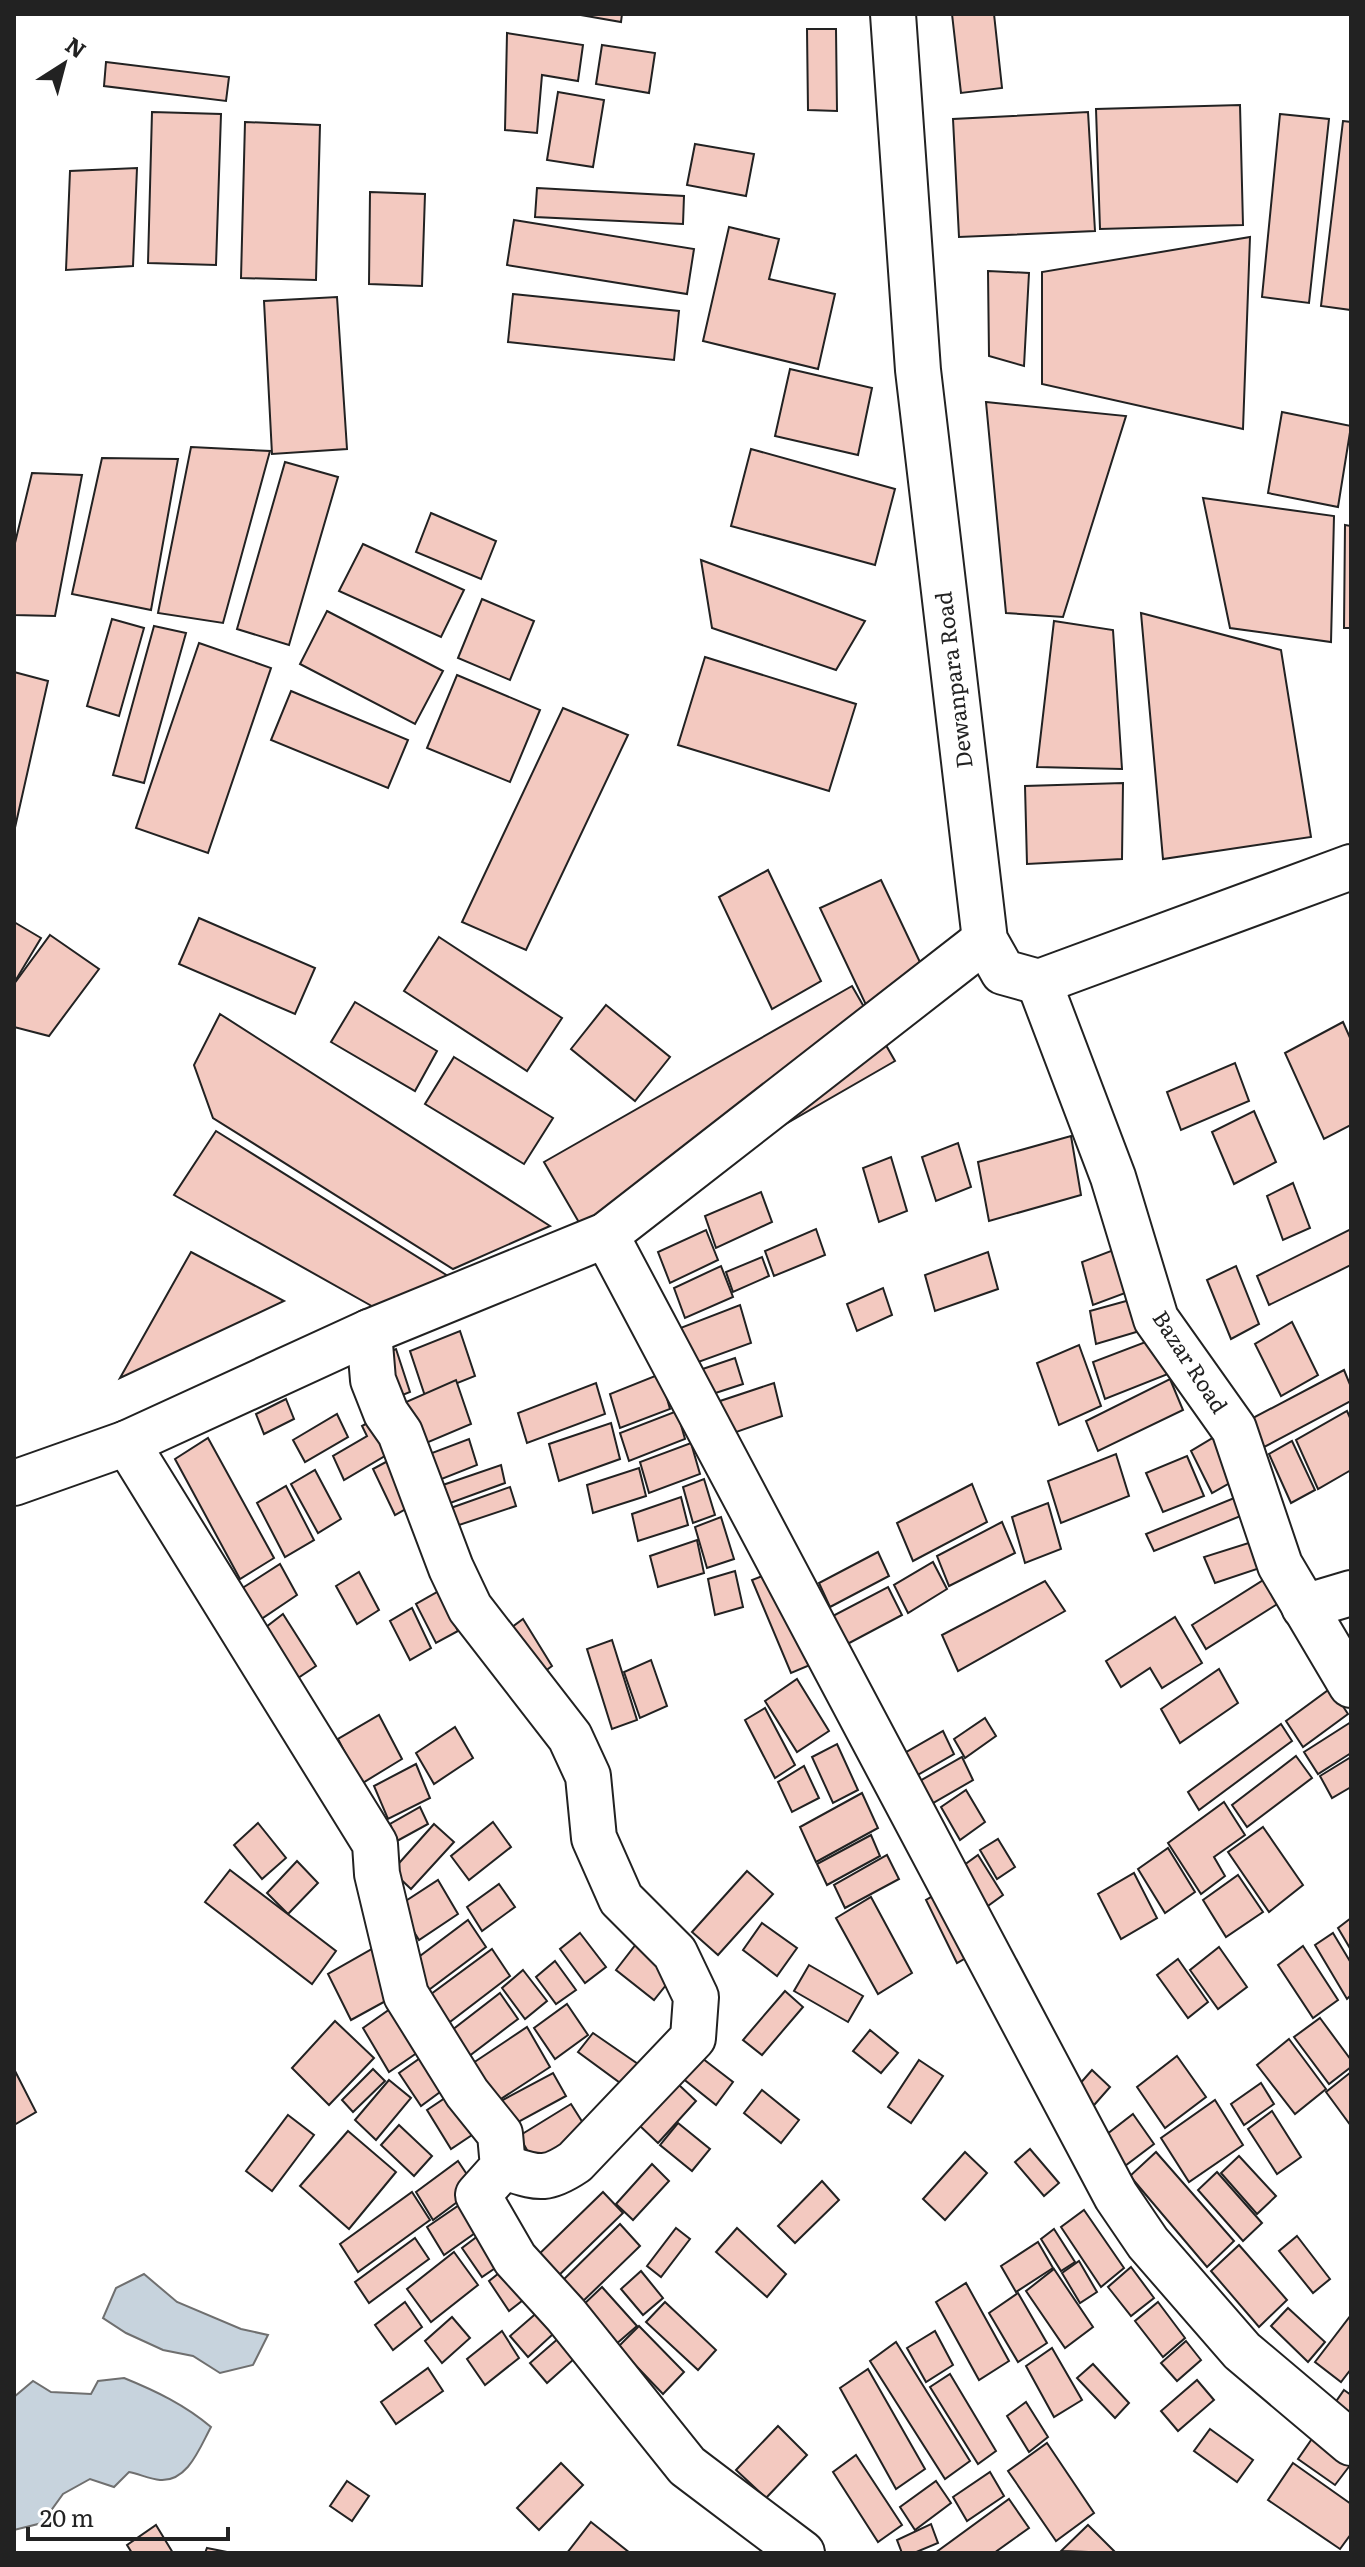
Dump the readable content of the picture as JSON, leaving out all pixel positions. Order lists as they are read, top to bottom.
{
  "streets": {
    "street": ["Dewanpara Road", "Bazar Road"]
  },
  "crossings": [
    ["Dewanpara Road", "Bazar Road"]
  ],
  "scale_bar": "20 m",
  "north": "top right"
}
